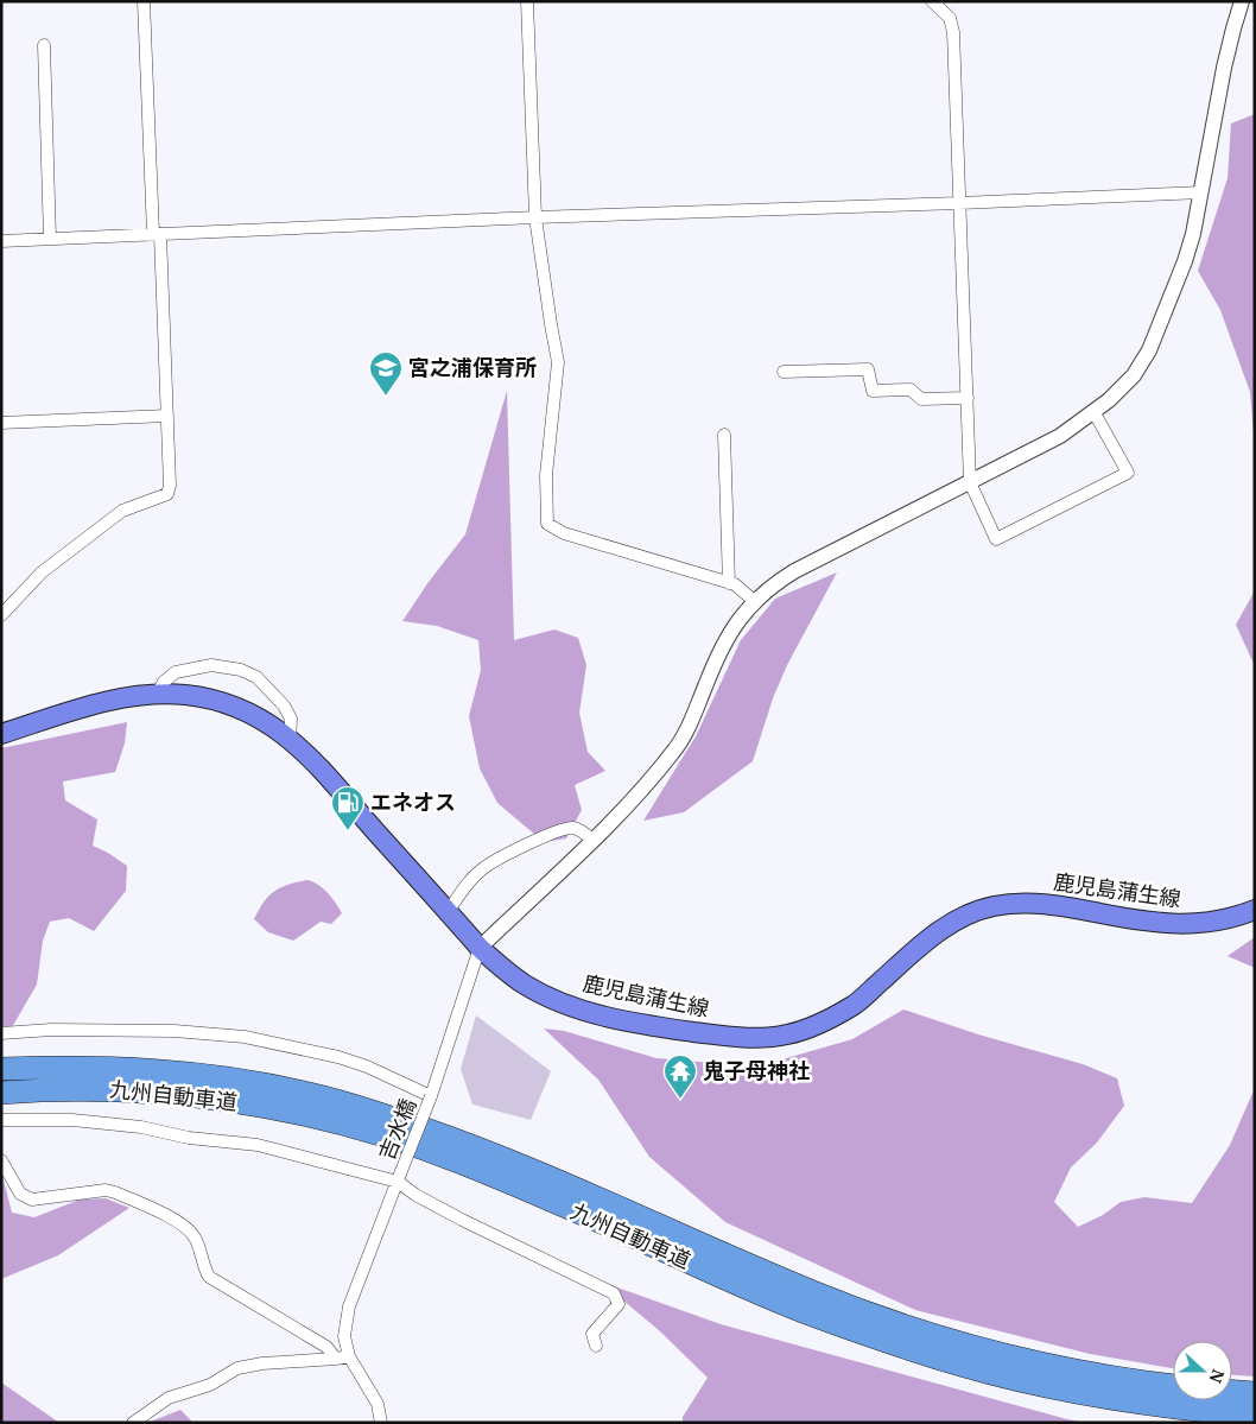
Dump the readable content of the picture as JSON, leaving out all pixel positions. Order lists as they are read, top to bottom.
{
  "streets": {
    "highway": ["九州自動車道"],
    "main road": ["鹿児島蒲生線"],
    "street": ["吉水橋"]
  },
  "crossings": [
    ["鹿児島蒲生線", "吉水橋"]
  ],
  "places": {
    "school or university": ["宮之浦保育所"],
    "fuel station": ["エネオス"],
    "temple": ["鬼子母神社"]
  },
  "north": "right"
}
